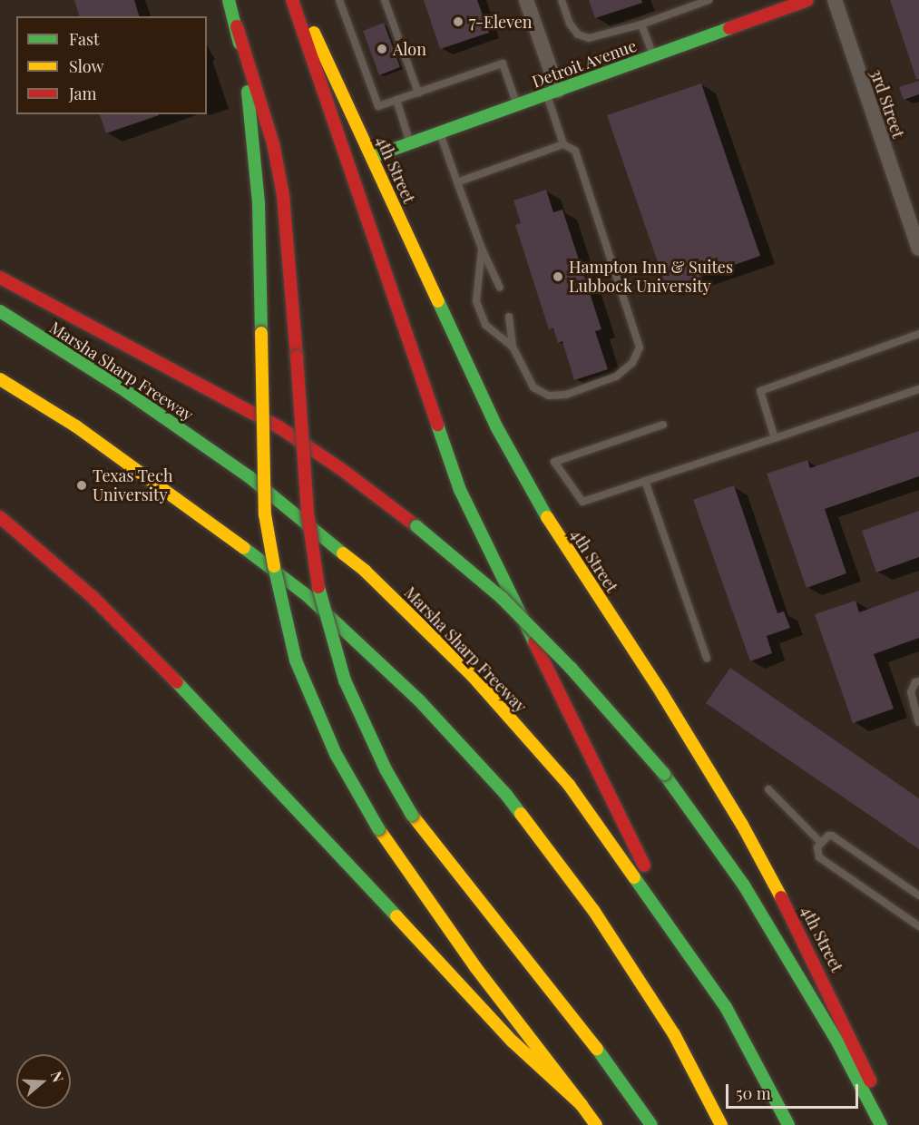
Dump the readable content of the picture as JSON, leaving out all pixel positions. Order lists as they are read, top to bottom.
{
  "streets": {
    "main road": ["Detroit Avenue", "4th Street", "Marsha Sharp Freeway"],
    "street": ["3rd Street"]
  },
  "crossings": [
    ["Detroit Avenue", "4th Street"]
  ],
  "places": [
    "7-Eleven",
    "Alon",
    "Hampton Inn & Suites Lubbock University",
    "Texas Tech University"
  ],
  "legend": ["Fast", "Slow", "Jam"],
  "scale_bar": "50 m",
  "north": "right"
}
